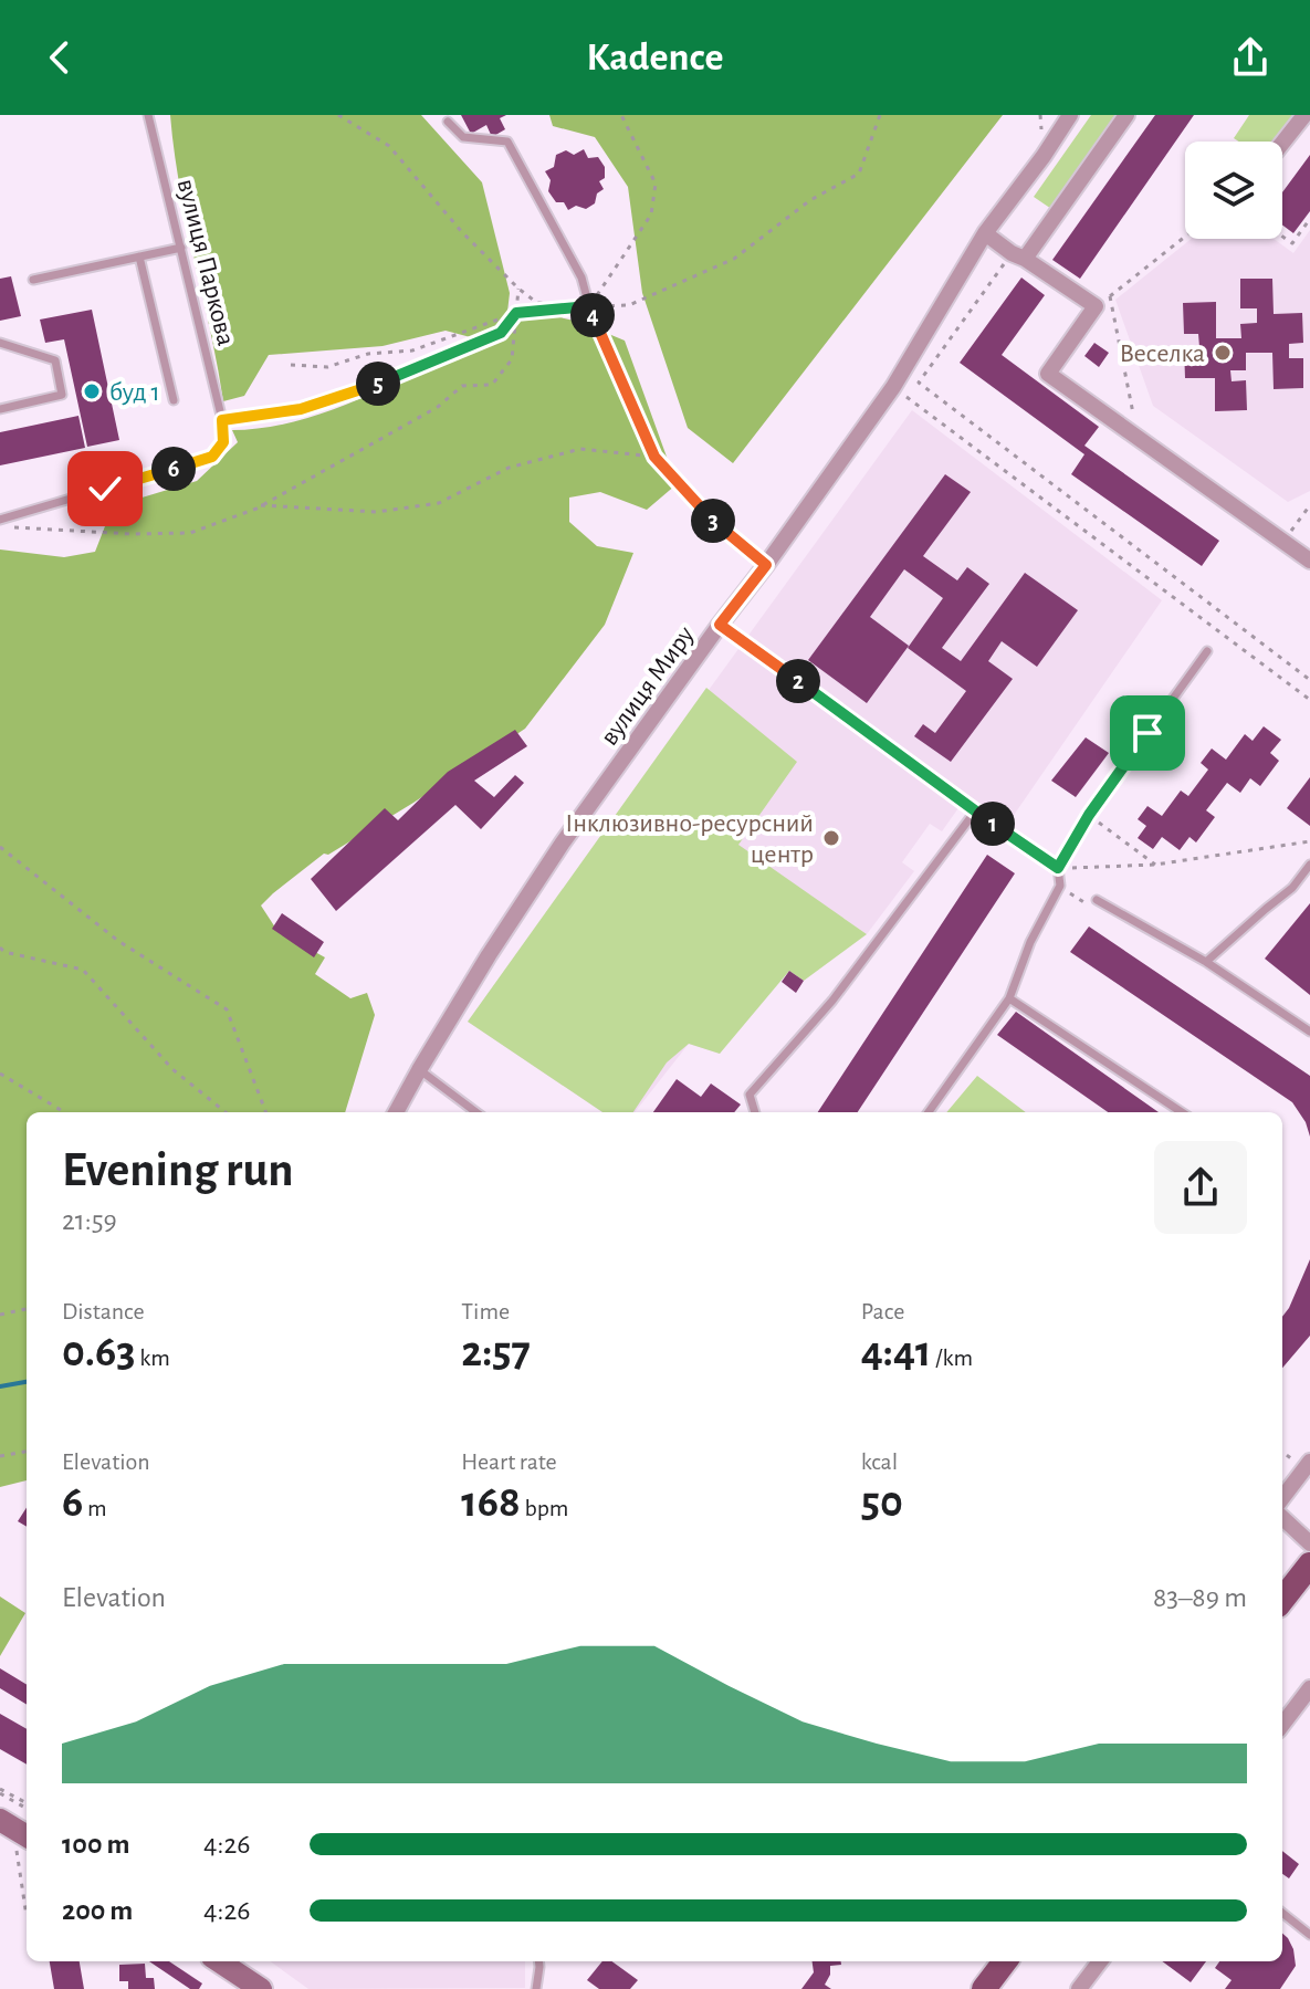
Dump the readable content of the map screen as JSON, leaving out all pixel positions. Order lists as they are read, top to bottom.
{
  "streets": {
    "street": ["вулиця Миру"],
    "lane": ["вулиця Паркова"]
  },
  "places": ["Веселка", "буд 1", "Інклюзивно-ресурсний центр"],
  "page": {
    "header": "Kadence",
    "pins": [
      "4",
      "5",
      "6",
      "3",
      "2",
      "1"
    ],
    "heading": ["Evening run", "21:59"],
    "stats": [
      ["Distance", "0.63 km"],
      ["Time", "2:57"],
      ["Pace", "4:41 /km"],
      ["Elevation", "6 m"],
      ["Heart rate", "168 bpm"],
      ["kcal", "50"]
    ],
    "chart": ["Elevation", "83–89 m"],
    "list": [
      {
        "name": "100 m",
        "note": "4:26"
      },
      {
        "name": "200 m",
        "note": "4:26"
      }
    ]
  }
}
